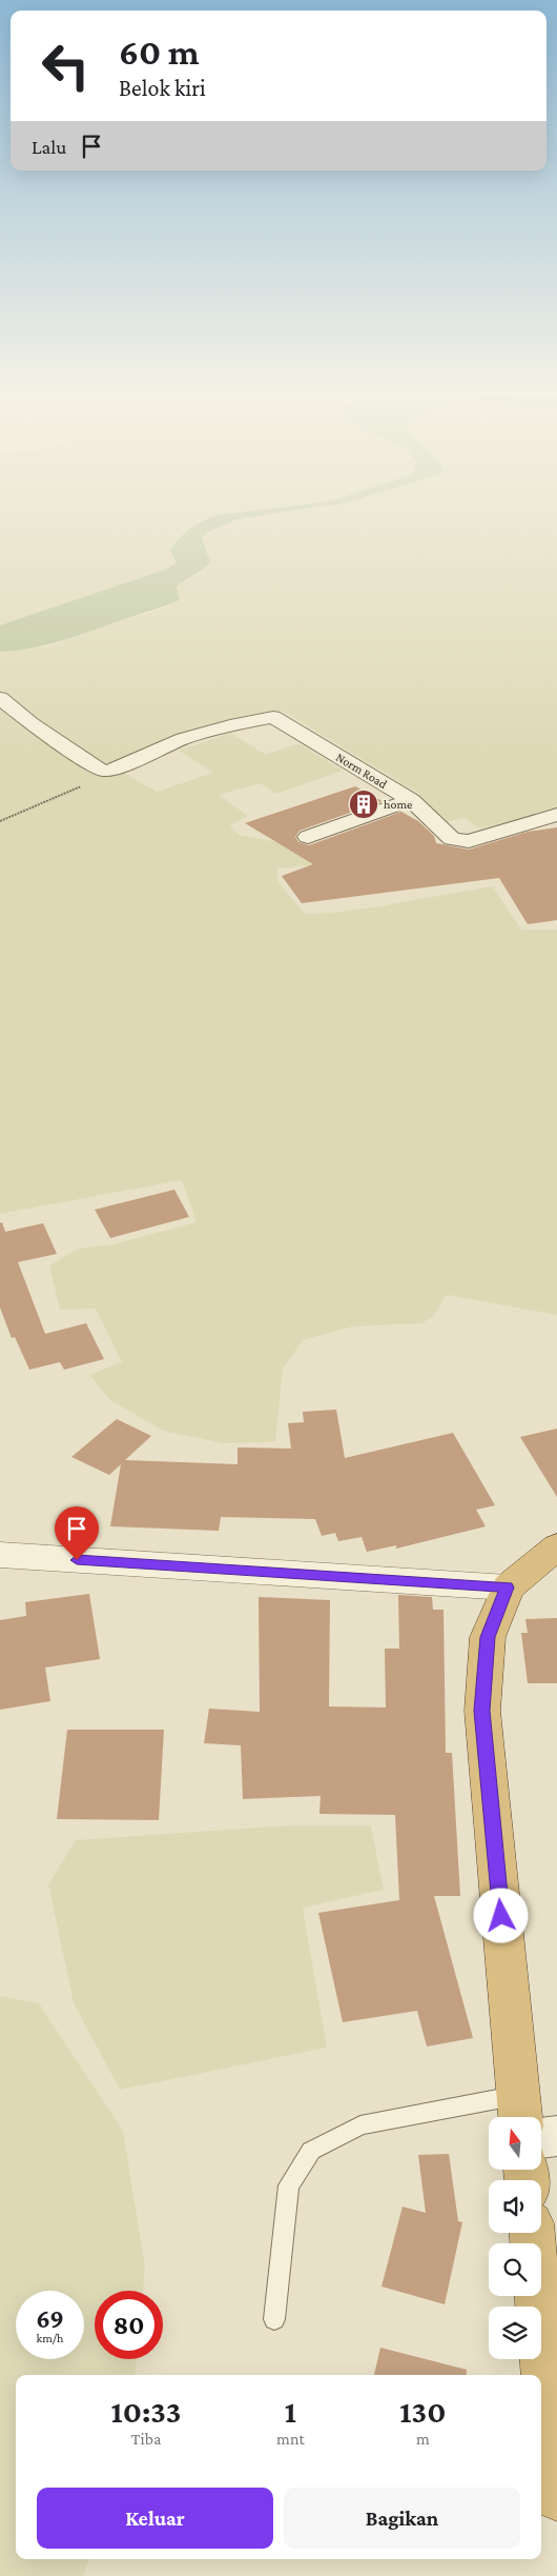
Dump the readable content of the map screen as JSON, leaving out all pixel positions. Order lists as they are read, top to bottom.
{
  "streets": {
    "street": ["Norm Road"]
  },
  "places": {
    "building": ["home"]
  },
  "north": "top",
  "page": {
    "turn": ["60 m", "Belok kiri"],
    "then": "Lalu",
    "speed": "69 km/h",
    "limit": "80",
    "eta": [
      "10:33",
      "Tiba",
      "1",
      "mnt",
      "130",
      "m"
    ],
    "buttons": ["Keluar", "Bagikan"]
  }
}
